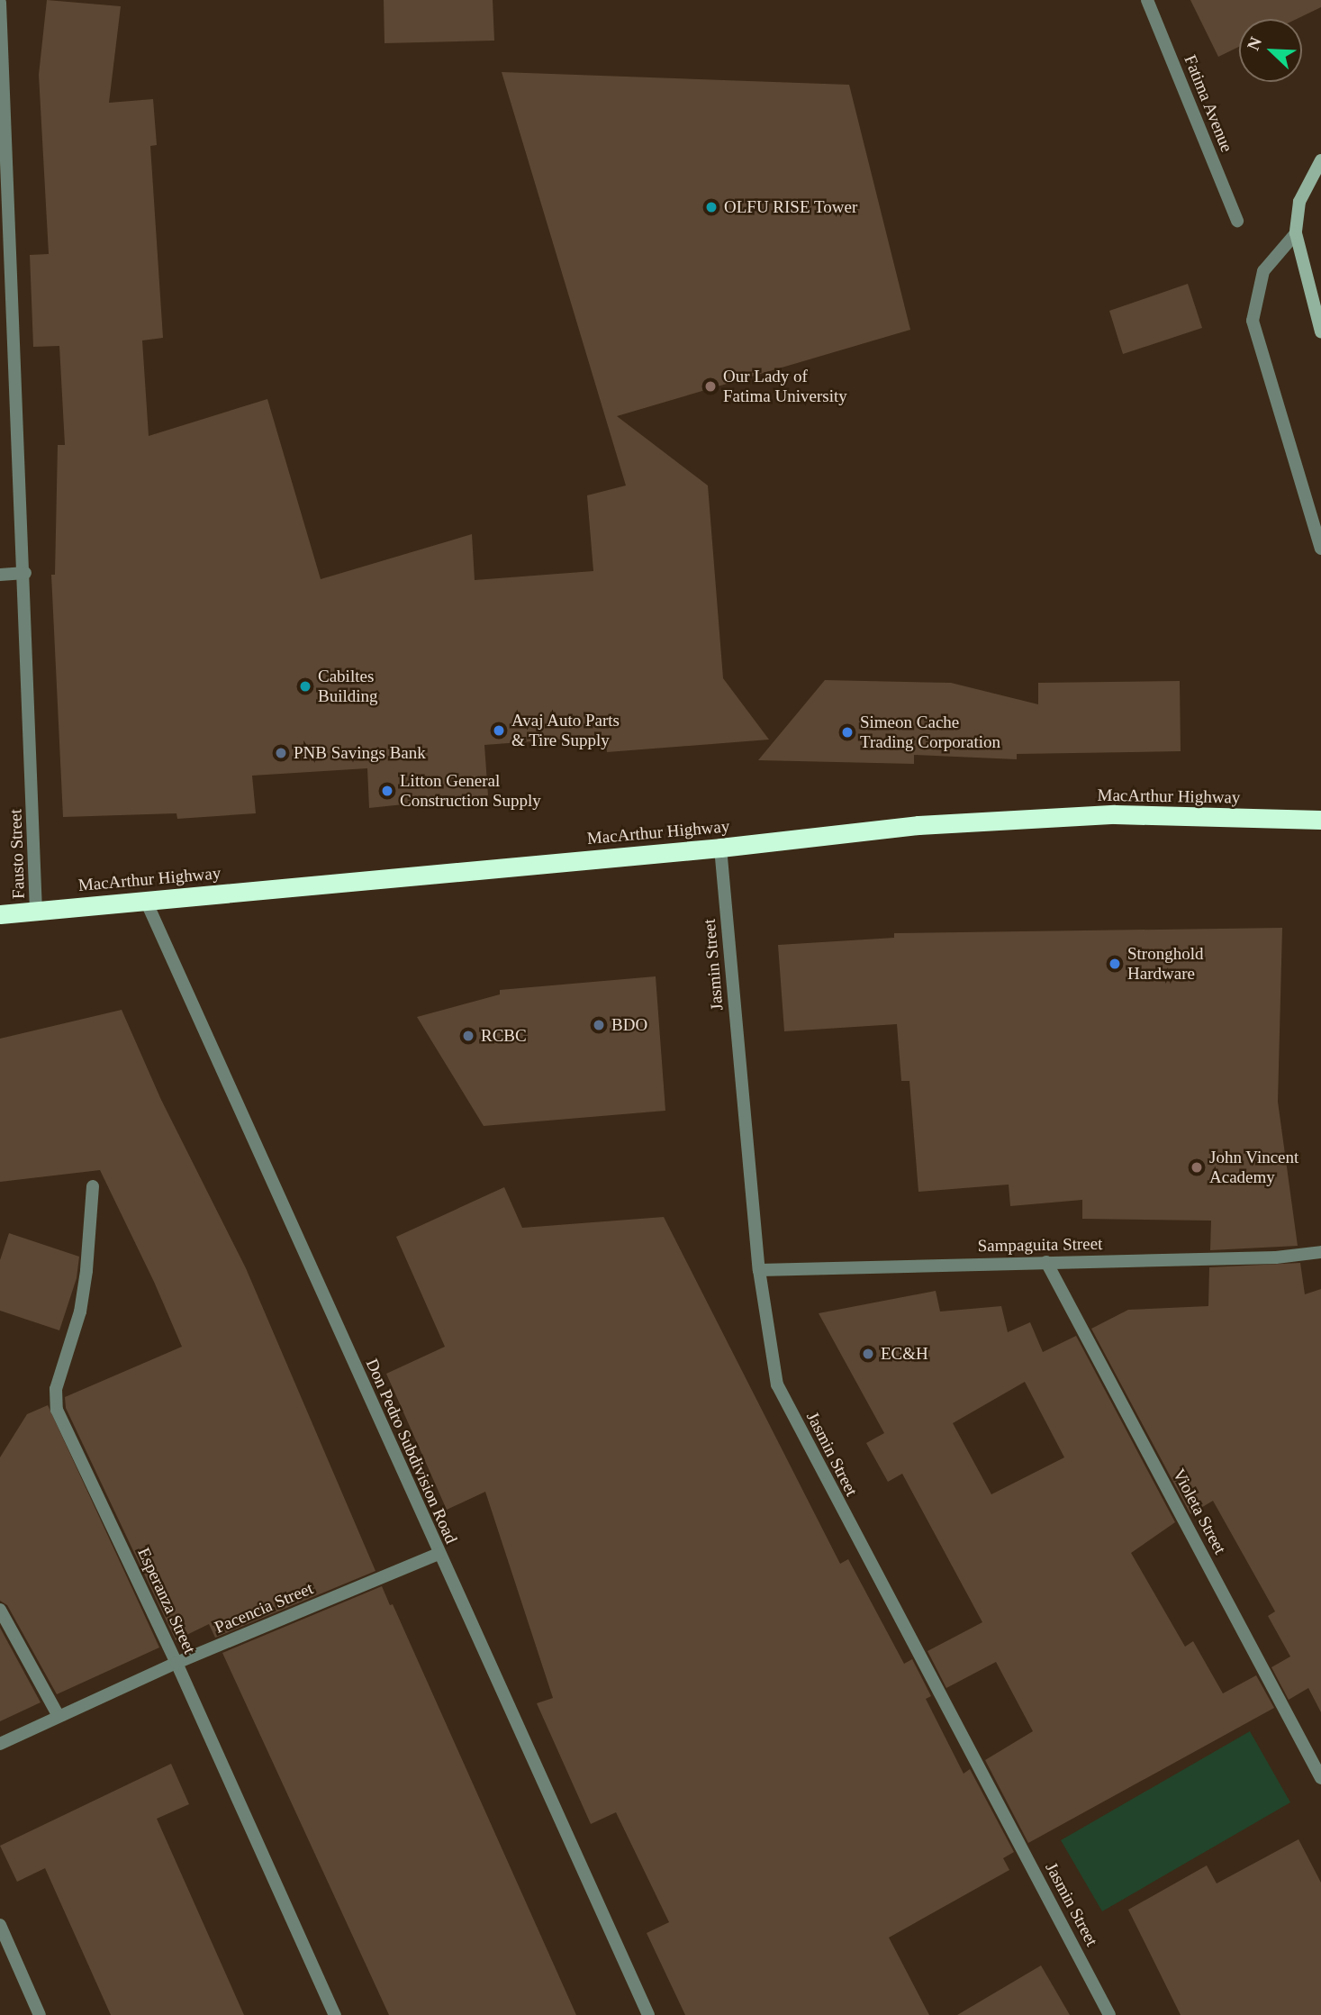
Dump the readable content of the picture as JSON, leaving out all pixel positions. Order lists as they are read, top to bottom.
{
  "streets": {
    "highway": ["MacArthur Highway"],
    "street": [
      "Fatima Avenue",
      "Fausto Street",
      "Jasmin Street",
      "Sampaguita Street",
      "Don Pedro Subdivision Road",
      "Violeta Street",
      "Esperanza Street",
      "Pacencia Street"
    ]
  },
  "crossings": [
    ["MacArthur Highway", "Fausto Street"],
    ["MacArthur Highway", "Jasmin Street"],
    ["MacArthur Highway", "Don Pedro Subdivision Road"],
    ["Jasmin Street", "Sampaguita Street"],
    ["Sampaguita Street", "Violeta Street"],
    ["Don Pedro Subdivision Road", "Pacencia Street"],
    ["Esperanza Street", "Pacencia Street"]
  ],
  "places": [
    "OLFU RISE Tower",
    "Our Lady of Fatima University",
    "Cabiltes Building",
    "Avaj Auto Parts & Tire Supply",
    "Simeon Cache Trading Corporation",
    "PNB Savings Bank",
    "Litton General Construction Supply",
    "Stronghold Hardware",
    "BDO",
    "RCBC",
    "John Vincent Academy",
    "EC&H"
  ],
  "north": "top left"
}
